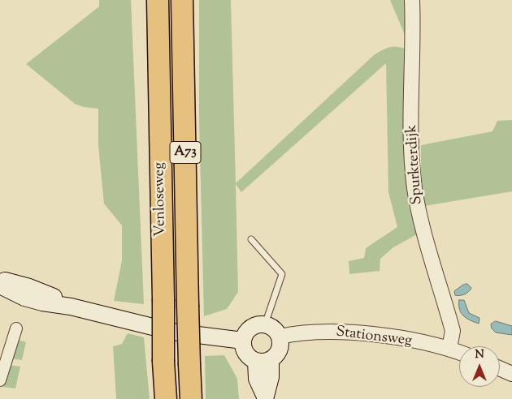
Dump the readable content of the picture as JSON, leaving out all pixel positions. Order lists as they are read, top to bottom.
{
  "streets": {
    "highway": ["A73", "Venloseweg"],
    "street": ["Spurkterdijk", "Stationsweg"]
  },
  "crossings": [
    ["Spurkterdijk", "Stationsweg"]
  ],
  "north": "top"
}
